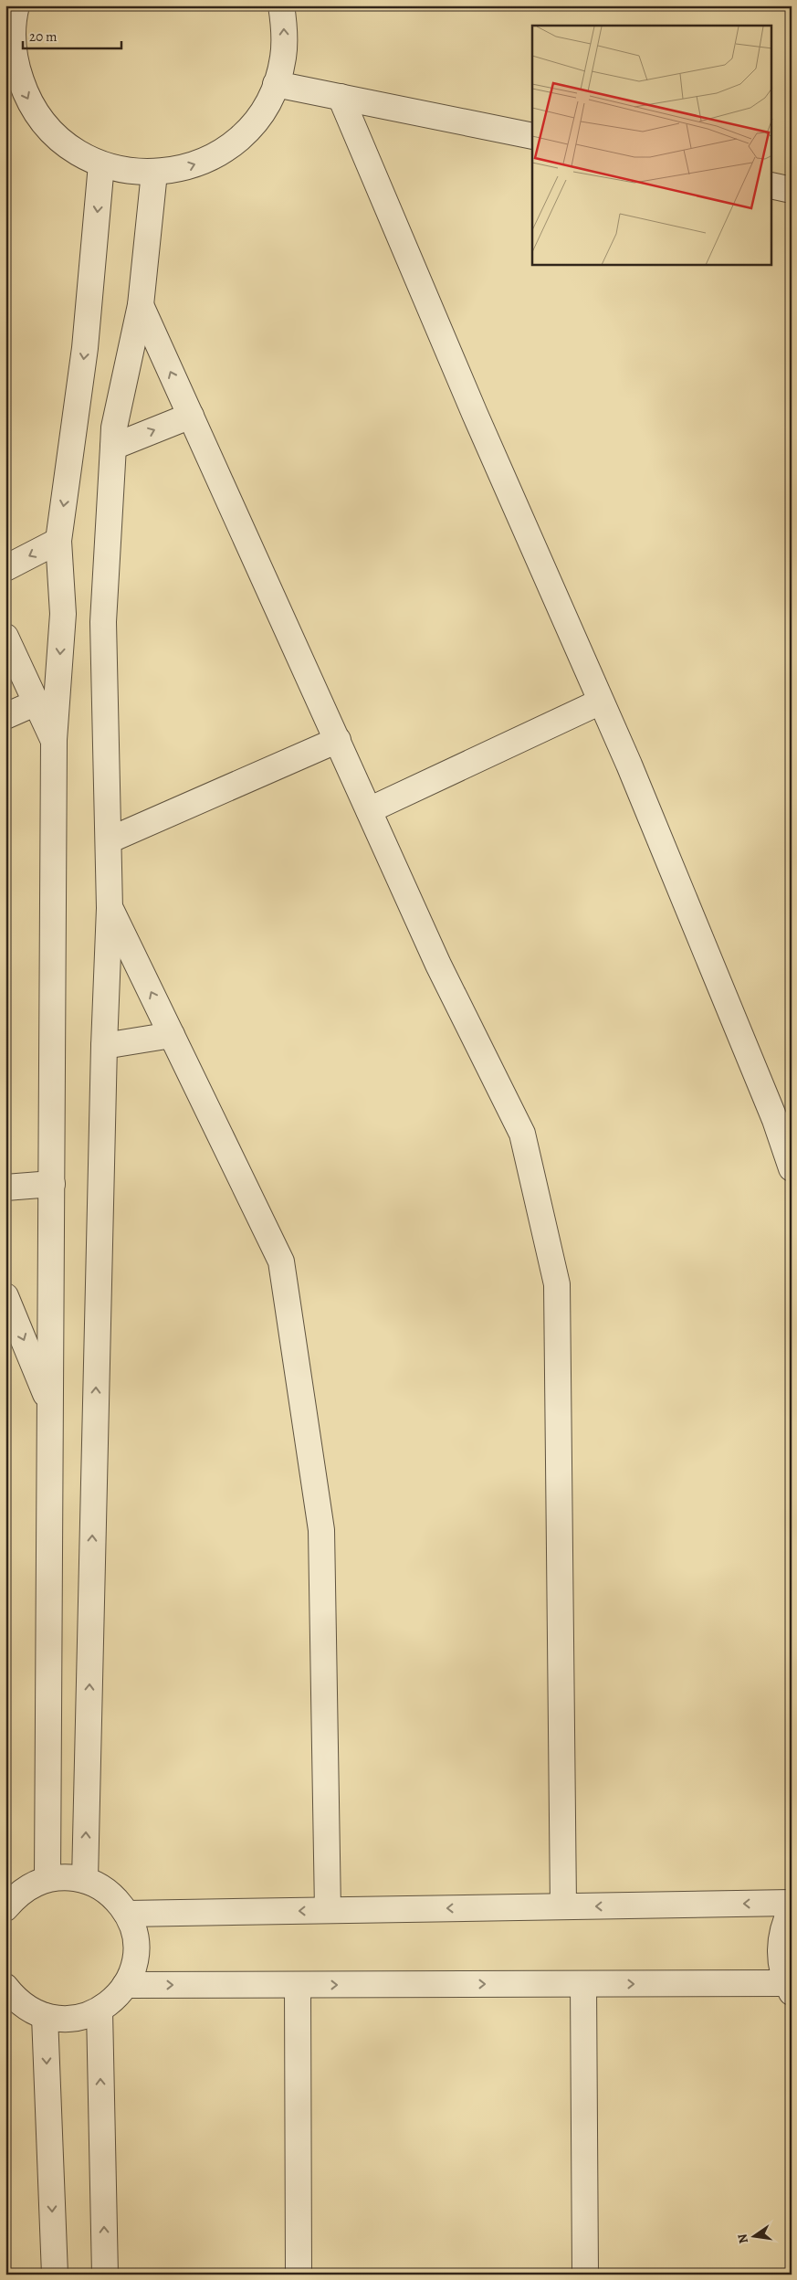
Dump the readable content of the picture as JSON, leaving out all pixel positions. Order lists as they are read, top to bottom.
{
  "scale_bar": "20 m",
  "north": "left"
}
